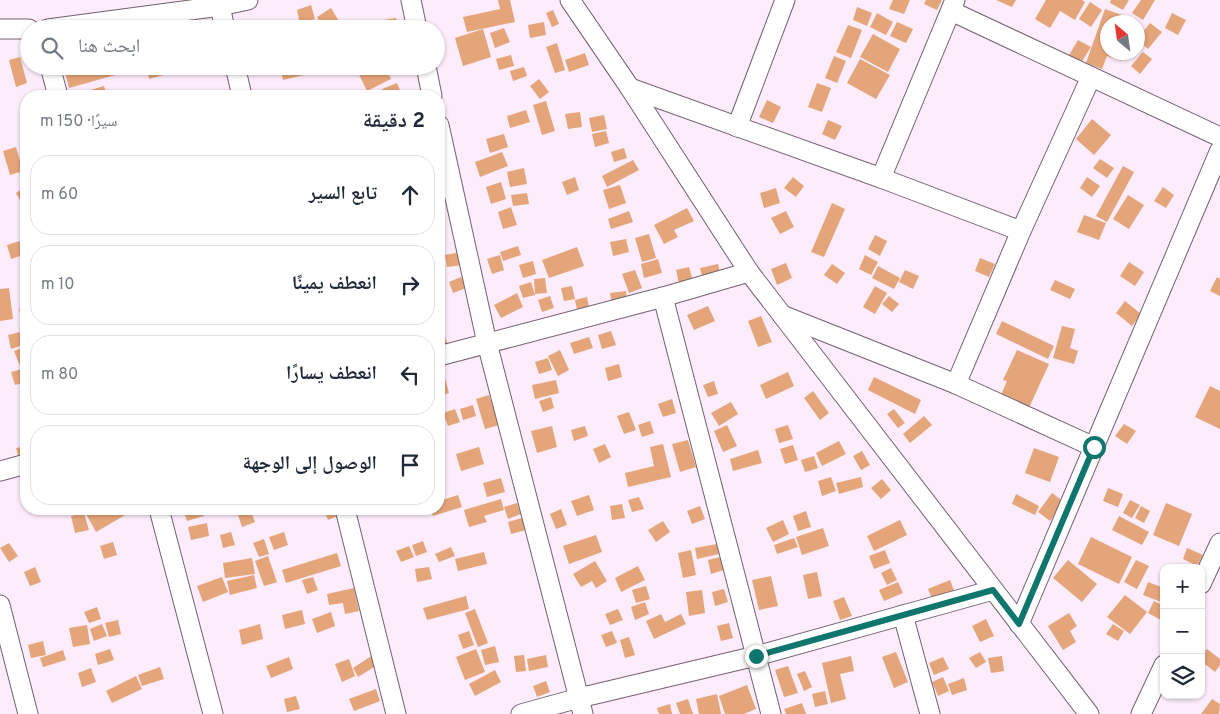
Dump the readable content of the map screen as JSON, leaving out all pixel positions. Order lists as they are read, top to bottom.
{
  "north": "top left",
  "page": {
    "search": "ابحث هنا",
    "heading": ["2 دقيقة", "سيرًا · 150 m"],
    "list": [
      ["تابع السير", "60 m"],
      ["انعطف يمينًا", "10 m"],
      ["انعطف يسارًا", "80 m"],
      "الوصول إلى الوجهة"
    ],
    "map_buttons": ["+", "−"]
  }
}
